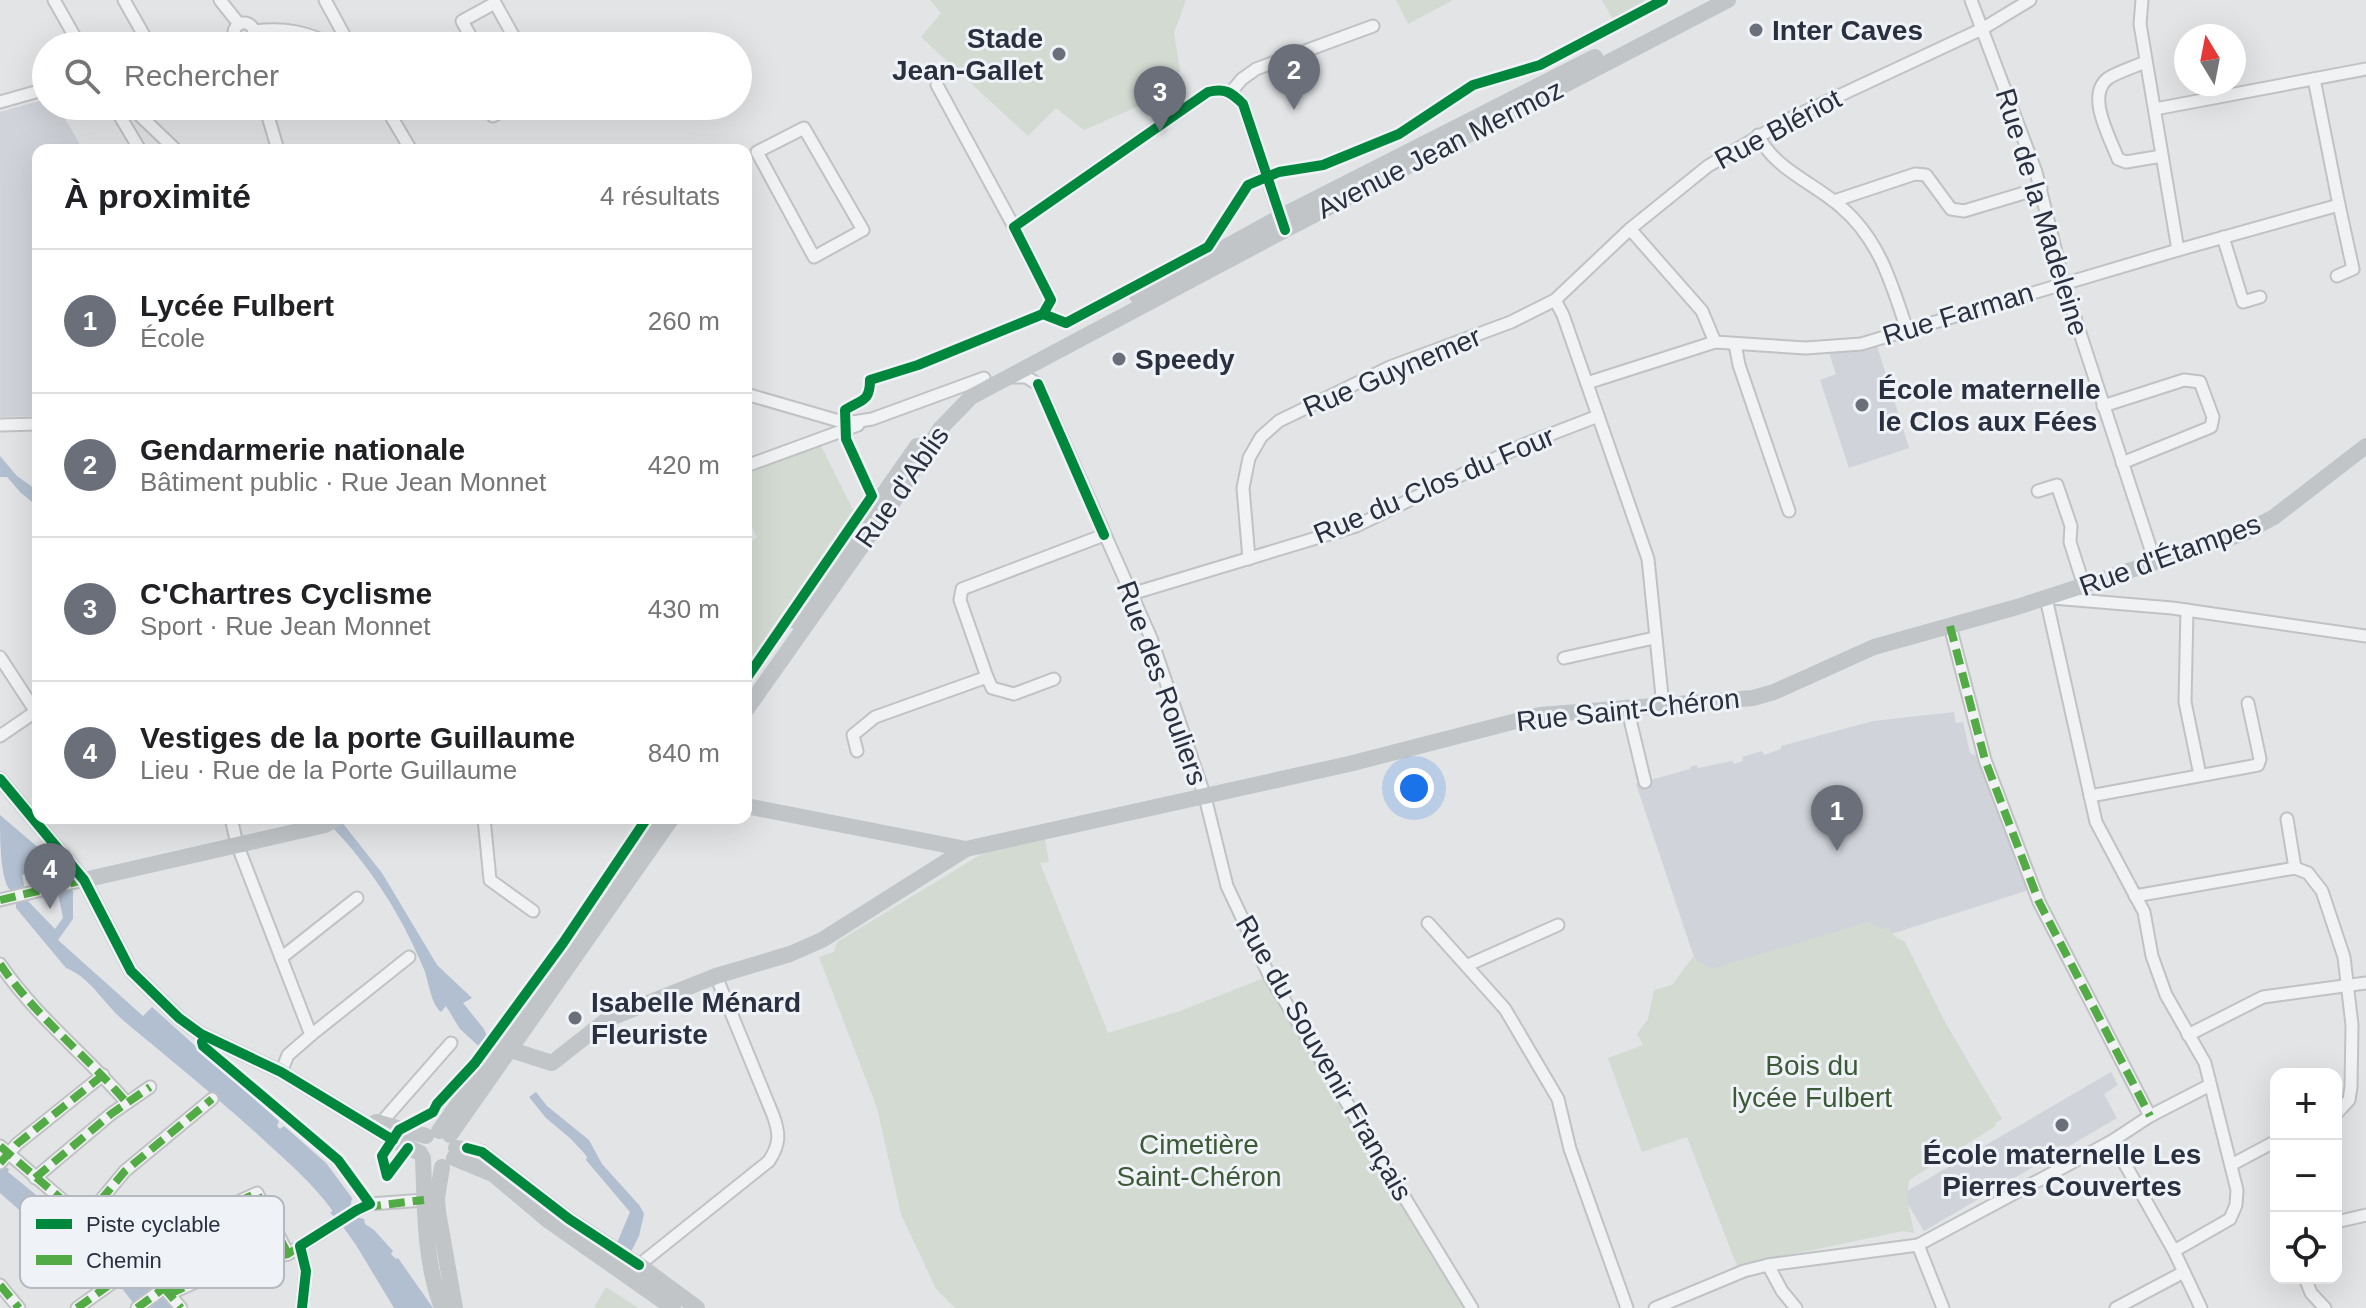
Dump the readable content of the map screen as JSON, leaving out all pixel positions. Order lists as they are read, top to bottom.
{
  "streets": {
    "main road": [
      "Avenue Jean Mermoz",
      "Rue d'Ablis",
      "Rue d'Étampes",
      "Rue Saint-Chéron"
    ],
    "street": [
      "Rue Blériot",
      "Rue de la Madeleine",
      "Rue Farman",
      "Rue Guynemer",
      "Rue du Clos du Four",
      "Rue des Rouliers",
      "Rue du Souvenir Français"
    ]
  },
  "crossings": [
    ["Rue Blériot", "Rue de la Madeleine"],
    ["Rue Blériot", "Rue Guynemer"],
    ["Avenue Jean Mermoz", "Rue d'Ablis"],
    ["Avenue Jean Mermoz", "Rue des Rouliers"],
    ["Rue de la Madeleine", "Rue Farman"],
    ["Rue de la Madeleine", "Rue d'Étampes"],
    ["Rue Guynemer", "Rue du Clos du Four"],
    ["Rue du Clos du Four", "Rue des Rouliers"],
    ["Rue d'Étampes", "Rue Saint-Chéron"],
    ["Rue des Rouliers", "Rue Saint-Chéron"],
    ["Rue des Rouliers", "Rue du Souvenir Français"],
    ["Rue Saint-Chéron", "Rue du Souvenir Français"]
  ],
  "parks": ["Bois du lycée Fulbert", "Cimetière Saint-Chéron"],
  "places": [
    "Inter Caves",
    "Stade Jean-Gallet",
    "Speedy",
    "École maternelle le Clos aux Fées",
    "Isabelle Ménard Fleuriste",
    "École maternelle Les Pierres Couvertes"
  ],
  "legend": ["Piste cyclable", "Chemin"],
  "north": "top",
  "page": {
    "search": "Rechercher",
    "pins": [
      "2",
      "3",
      "1",
      "4"
    ],
    "heading": ["À proximité", "4 résultats"],
    "list": [
      {
        "mark": "1",
        "name": "Lycée Fulbert",
        "note": "École",
        "value": "260 m"
      },
      {
        "mark": "2",
        "name": "Gendarmerie nationale",
        "note": "Bâtiment public · Rue Jean Monnet",
        "value": "420 m"
      },
      {
        "mark": "3",
        "name": "C'Chartres Cyclisme",
        "note": "Sport · Rue Jean Monnet",
        "value": "430 m"
      },
      {
        "mark": "4",
        "name": "Vestiges de la porte Guillaume",
        "note": "Lieu · Rue de la Porte Guillaume",
        "value": "840 m"
      }
    ],
    "map_buttons": ["+", "−"]
  }
}
